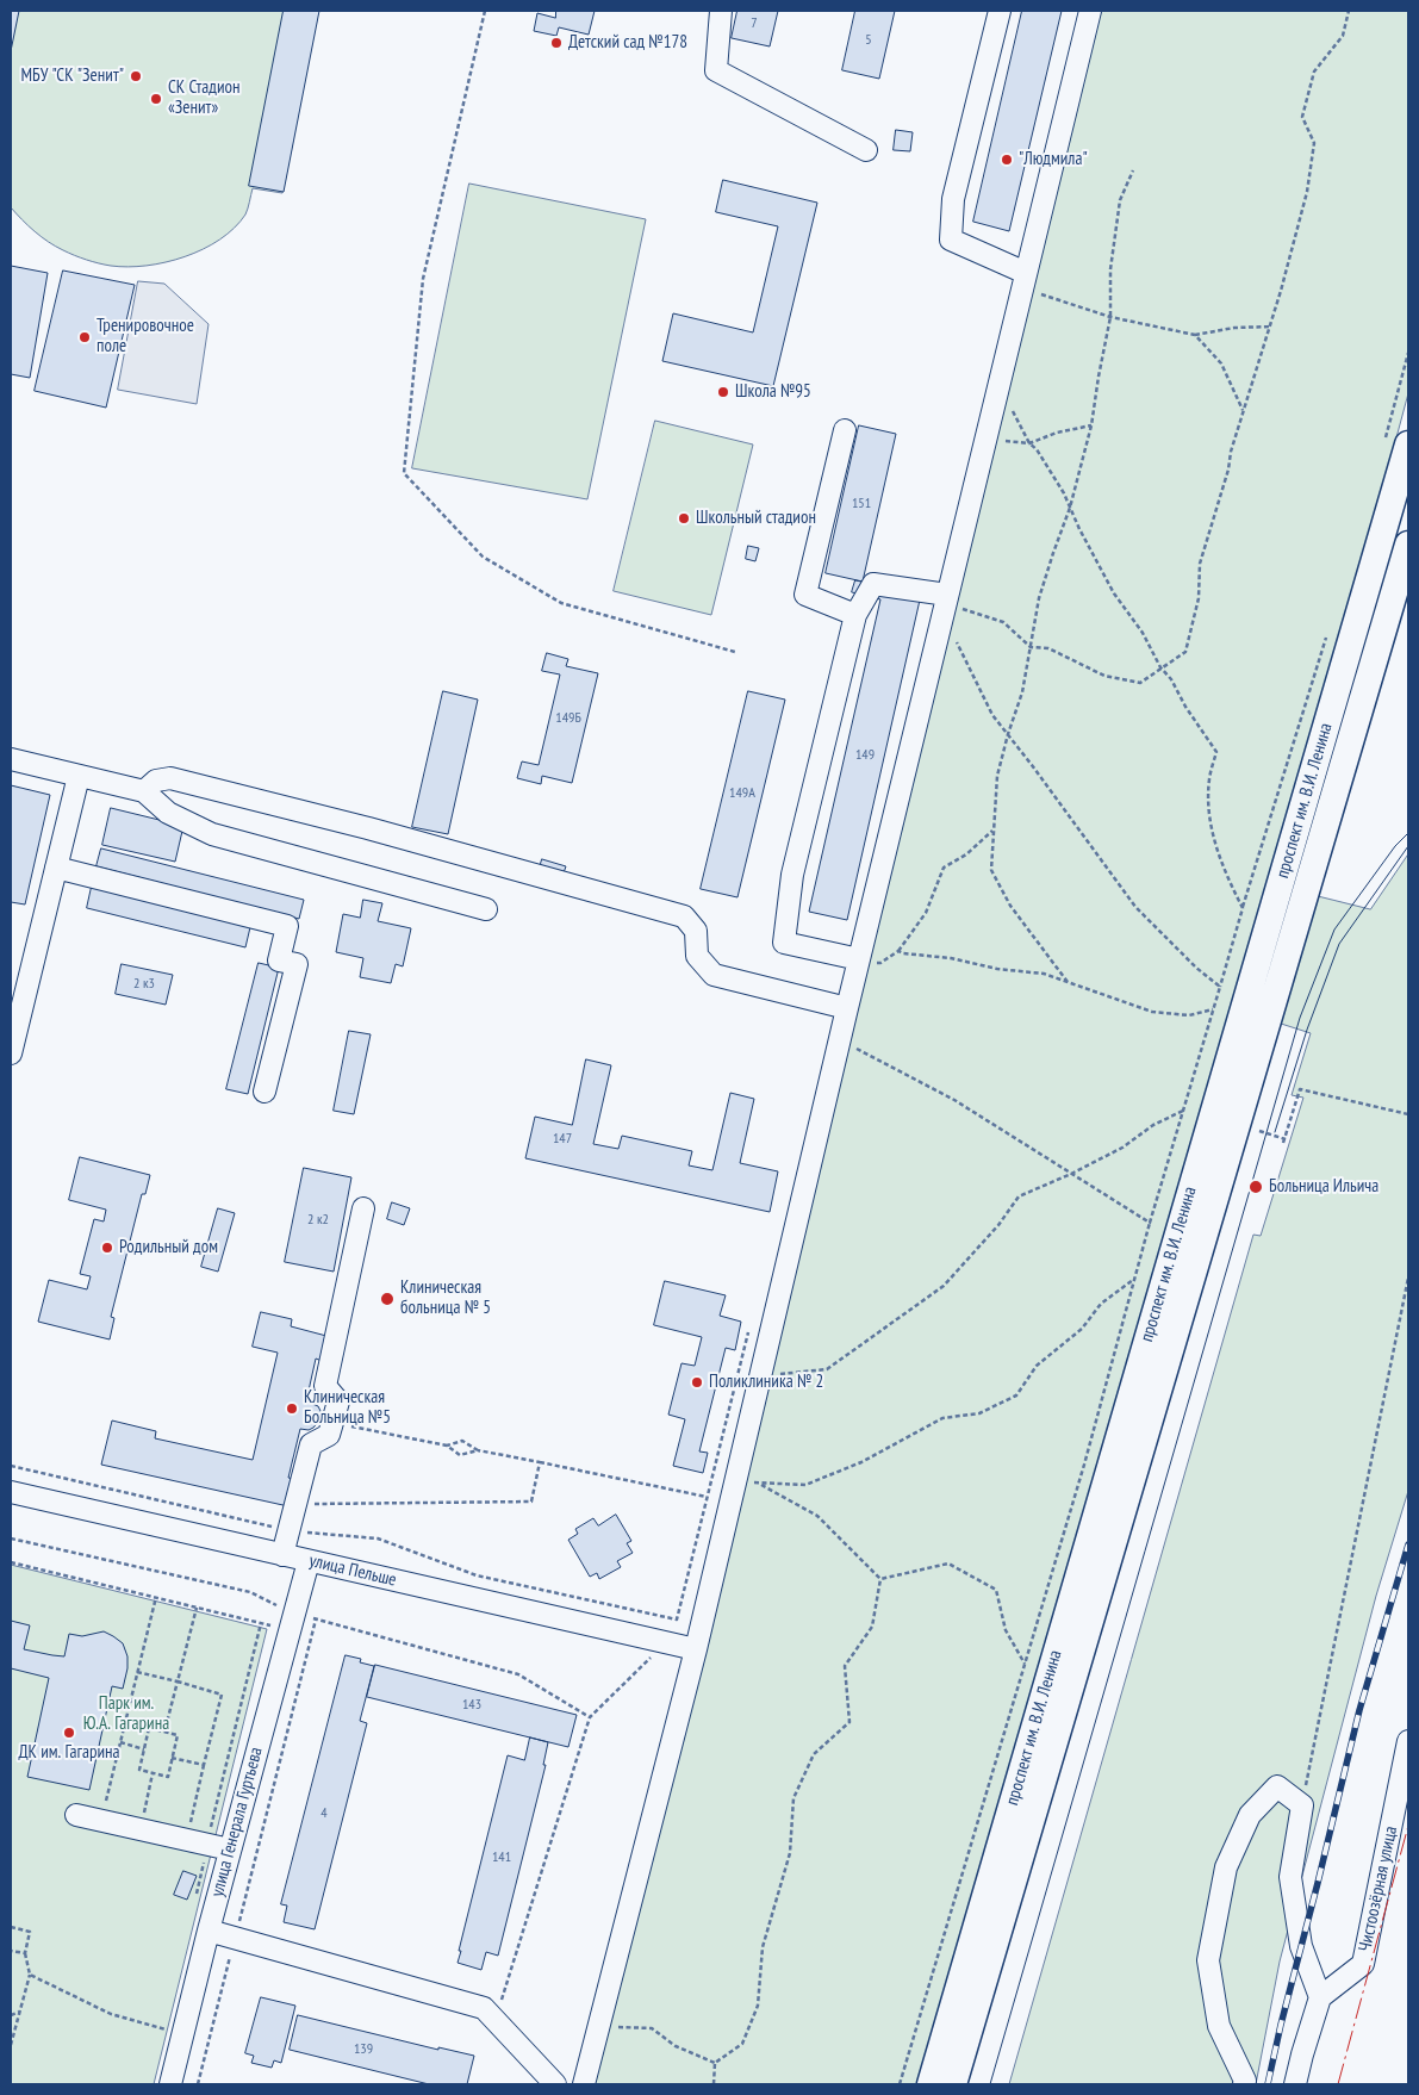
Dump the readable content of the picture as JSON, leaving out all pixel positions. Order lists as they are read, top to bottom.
{
  "streets": {
    "main road": ["проспект им. В.И. Ленина"],
    "street": ["улица Пельше", "улица Генерала Гуртьева", "Чистоозёрная улица"]
  },
  "crossings": [
    ["улица Пельше", "улица Генерала Гуртьева"]
  ],
  "parks": ["Парк им. Ю.А. Гагарина"],
  "places": [
    "Детский сад №178",
    "МБУ \"СК \"Зенит\"",
    "СК Стадион «Зенит»",
    "\"Людмила\"",
    "Тренировочное поле",
    "Школа №95",
    "Школьный стадион",
    "Больница Ильича",
    "Родильный дом",
    "Клиническая больница № 5",
    "Поликлиника № 2",
    "Клиническая Больница №5",
    "ДК им. Гагарина"
  ],
  "house_numbers": [
    "7",
    "5",
    "151",
    "149Б",
    "149",
    "149А",
    "2 к3",
    "147",
    "2 к2",
    "143",
    "4",
    "141",
    "139"
  ]
}
